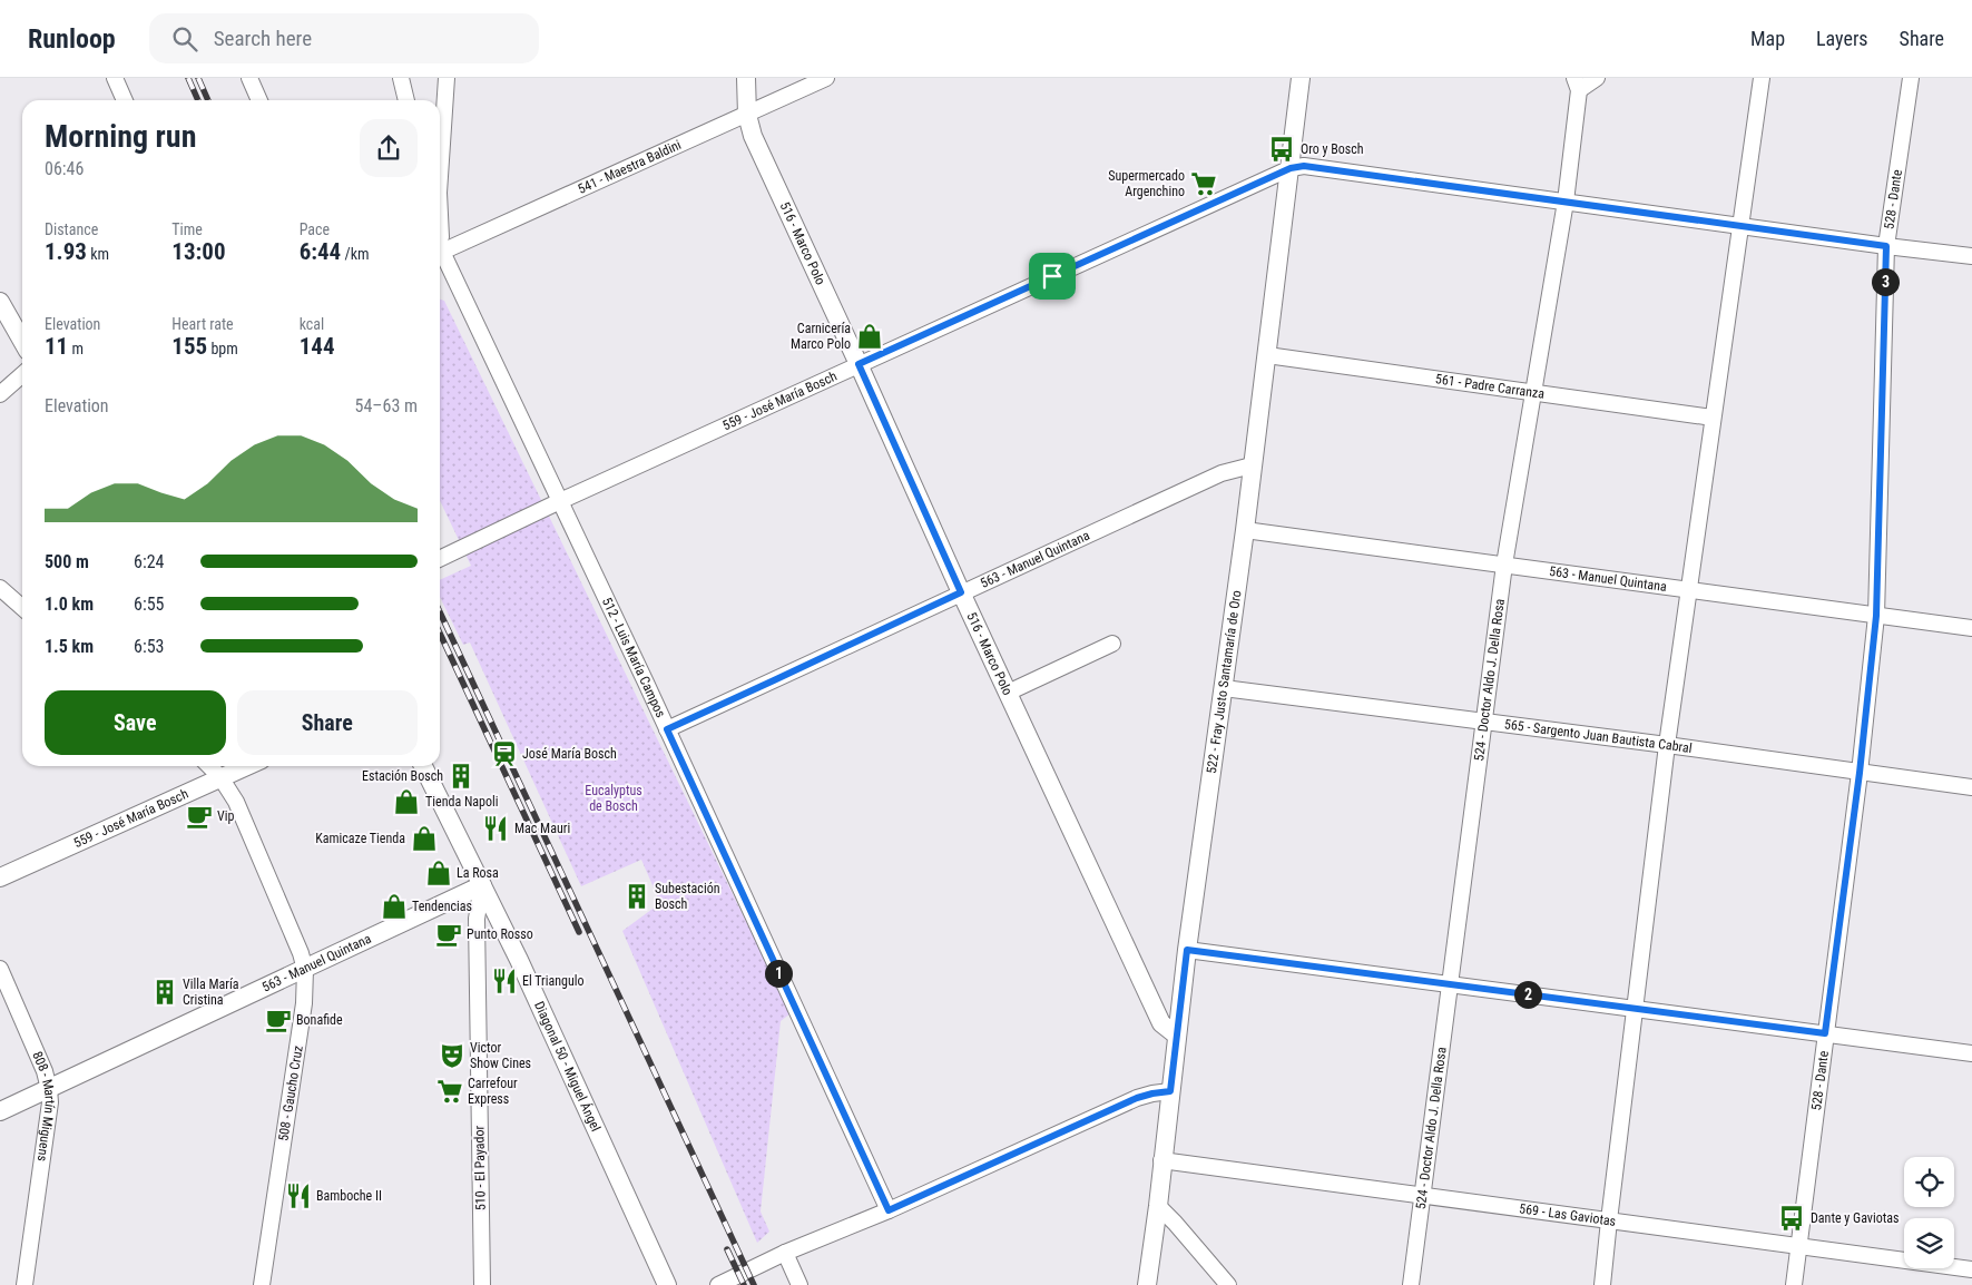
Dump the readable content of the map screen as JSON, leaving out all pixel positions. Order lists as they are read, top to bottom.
{
  "streets": {
    "street": [
      "541 - Maestra Baldini",
      "528 - Dante",
      "516 - Marco Polo",
      "561 - Padre Carranza",
      "559 - José María Bosch",
      "563 - Manuel Quintana",
      "512 - Luis María Campos",
      "524 - Doctor Aldo J. Della Rosa",
      "522 - Fray Justo Santamaría de Oro",
      "565 - Sargento Juan Bautista Cabral",
      "Diagonal 50 - Miguel Ángel",
      "508 - Gaucho Cruz",
      "808 - Martín Miguens",
      "510 - El Payador",
      "569 - Las Gaviotas"
    ]
  },
  "crossings": [
    ["541 - Maestra Baldini", "516 - Marco Polo"],
    ["528 - Dante", "559 - José María Bosch"],
    ["528 - Dante", "563 - Manuel Quintana"],
    ["528 - Dante", "565 - Sargento Juan Bautista Cabral"],
    ["528 - Dante", "569 - Las Gaviotas"],
    ["516 - Marco Polo", "559 - José María Bosch"],
    ["516 - Marco Polo", "563 - Manuel Quintana"],
    ["516 - Marco Polo", "522 - Fray Justo Santamaría de Oro"],
    ["561 - Padre Carranza", "524 - Doctor Aldo J. Della Rosa"],
    ["561 - Padre Carranza", "522 - Fray Justo Santamaría de Oro"],
    ["559 - José María Bosch", "512 - Luis María Campos"],
    ["559 - José María Bosch", "524 - Doctor Aldo J. Della Rosa"],
    ["559 - José María Bosch", "522 - Fray Justo Santamaría de Oro"],
    ["559 - José María Bosch", "508 - Gaucho Cruz"],
    ["563 - Manuel Quintana", "512 - Luis María Campos"],
    ["563 - Manuel Quintana", "524 - Doctor Aldo J. Della Rosa"],
    ["563 - Manuel Quintana", "522 - Fray Justo Santamaría de Oro"],
    ["563 - Manuel Quintana", "Diagonal 50 - Miguel Ángel"],
    ["563 - Manuel Quintana", "508 - Gaucho Cruz"],
    ["563 - Manuel Quintana", "808 - Martín Miguens"],
    ["563 - Manuel Quintana", "510 - El Payador"],
    ["524 - Doctor Aldo J. Della Rosa", "565 - Sargento Juan Bautista Cabral"],
    ["524 - Doctor Aldo J. Della Rosa", "569 - Las Gaviotas"],
    ["522 - Fray Justo Santamaría de Oro", "565 - Sargento Juan Bautista Cabral"],
    ["522 - Fray Justo Santamaría de Oro", "569 - Las Gaviotas"],
    ["Diagonal 50 - Miguel Ángel", "510 - El Payador"]
  ],
  "parks": ["Eucalyptus de Bosch"],
  "places": {
    "bus stop": ["Oro y Bosch", "Dante y Gaviotas"],
    "supermarket": ["Supermercado Argenchino", "Carrefour Express"],
    "shop": [
      "Carnicería Marco Polo",
      "Tienda Napoli",
      "Kamicaze Tienda",
      "La Rosa",
      "Tendencias"
    ],
    "station": ["José María Bosch"],
    "building": ["Estación Bosch", "Subestación Bosch", "Villa María Cristina"],
    "cafe": ["Vip", "Punto Rosso", "Bonafide"],
    "restaurant": ["Mac Mauri", "El Triangulo", "Bamboche II"],
    "theatre": ["Victor Show Cines"]
  },
  "page": {
    "header": "Runloop",
    "search": "Search here",
    "nav": ["Map", "Layers", "Share"],
    "heading": ["Morning run", "06:46"],
    "stats": [
      ["Distance", "1.93 km"],
      ["Time", "13:00"],
      ["Pace", "6:44 /km"],
      ["Elevation", "11 m"],
      ["Heart rate", "155 bpm"],
      ["kcal", "144"]
    ],
    "pins": ["3", "1", "2"],
    "chart": ["Elevation", "54–63 m"],
    "list": [
      {
        "name": "500 m",
        "note": "6:24"
      },
      {
        "name": "1.0 km",
        "note": "6:55"
      },
      {
        "name": "1.5 km",
        "note": "6:53"
      }
    ],
    "buttons": ["Save", "Share"]
  }
}
